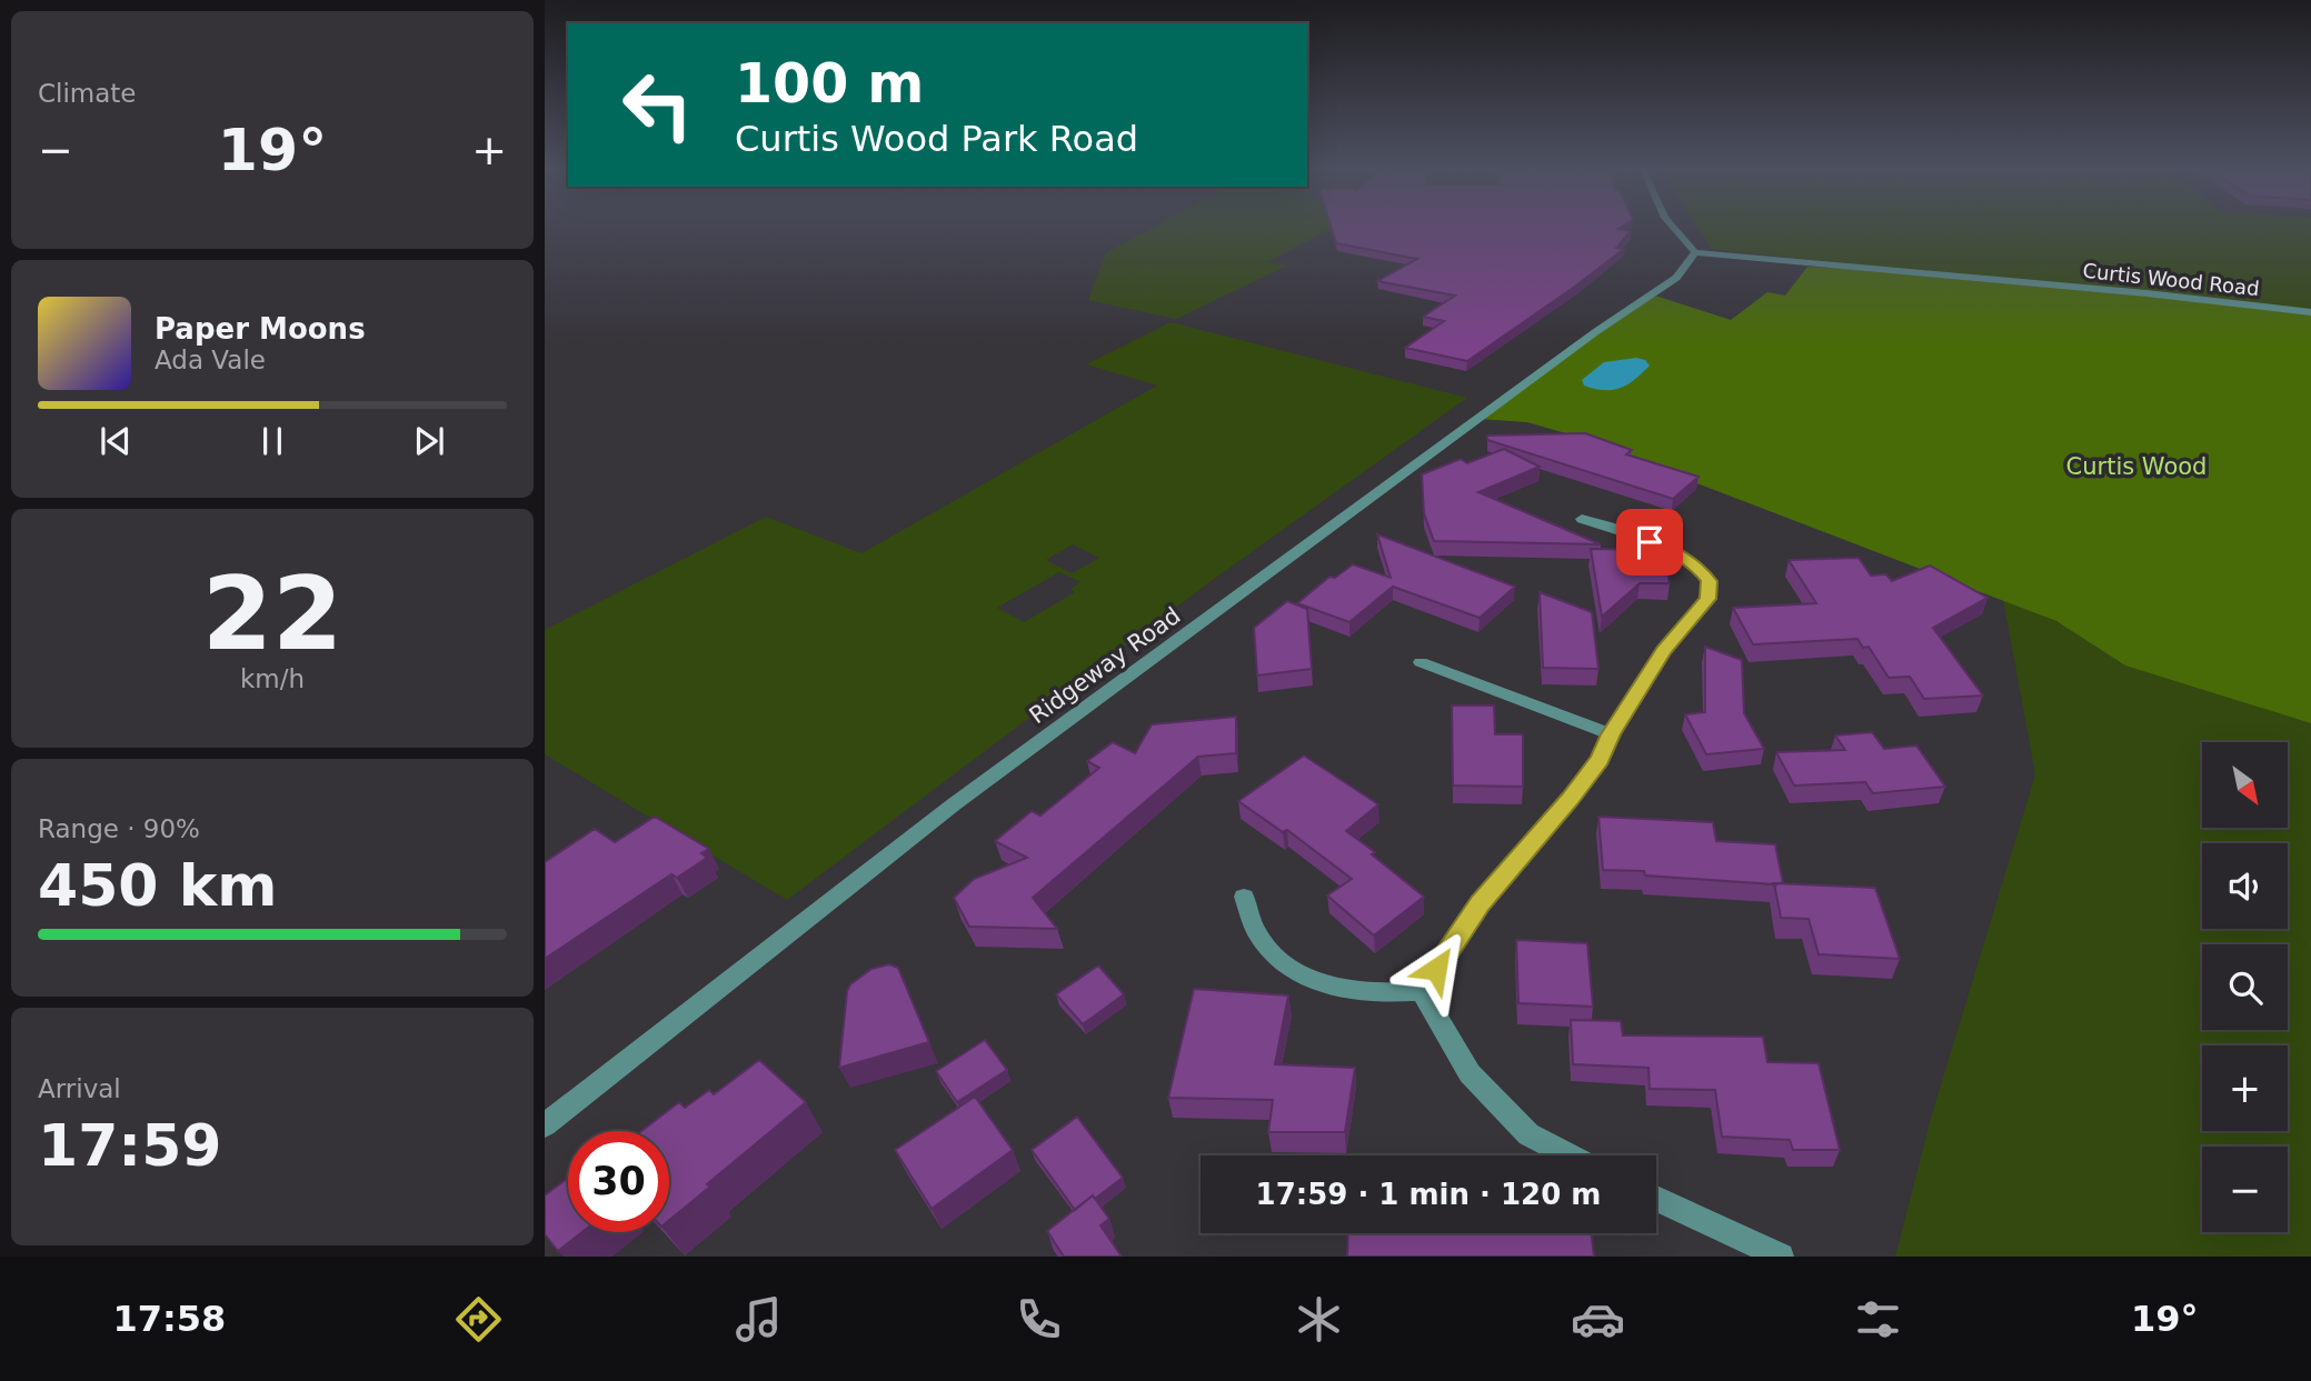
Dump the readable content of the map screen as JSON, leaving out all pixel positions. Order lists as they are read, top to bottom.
{
  "streets": {
    "street": ["Curtis Wood Road", "Ridgeway Road"]
  },
  "crossings": [
    ["Curtis Wood Road", "Ridgeway Road"]
  ],
  "parks": ["Curtis Wood"],
  "north": "bottom right",
  "page": {
    "tile": [
      "Climate",
      ["22", "km/h"],
      ["Range · 90%", "450 km"],
      ["Arrival", "17:59"]
    ],
    "turn": ["100 m", "Curtis Wood Park Road"],
    "heat": ["−", "19°", "+"],
    "song": ["Paper Moons", "Ada Vale"],
    "map_buttons": ["+", "−"],
    "limit": "30",
    "trip": "17:59 · 1 min · 120 m",
    "tabs": ["17:58", "19°"]
  }
}
